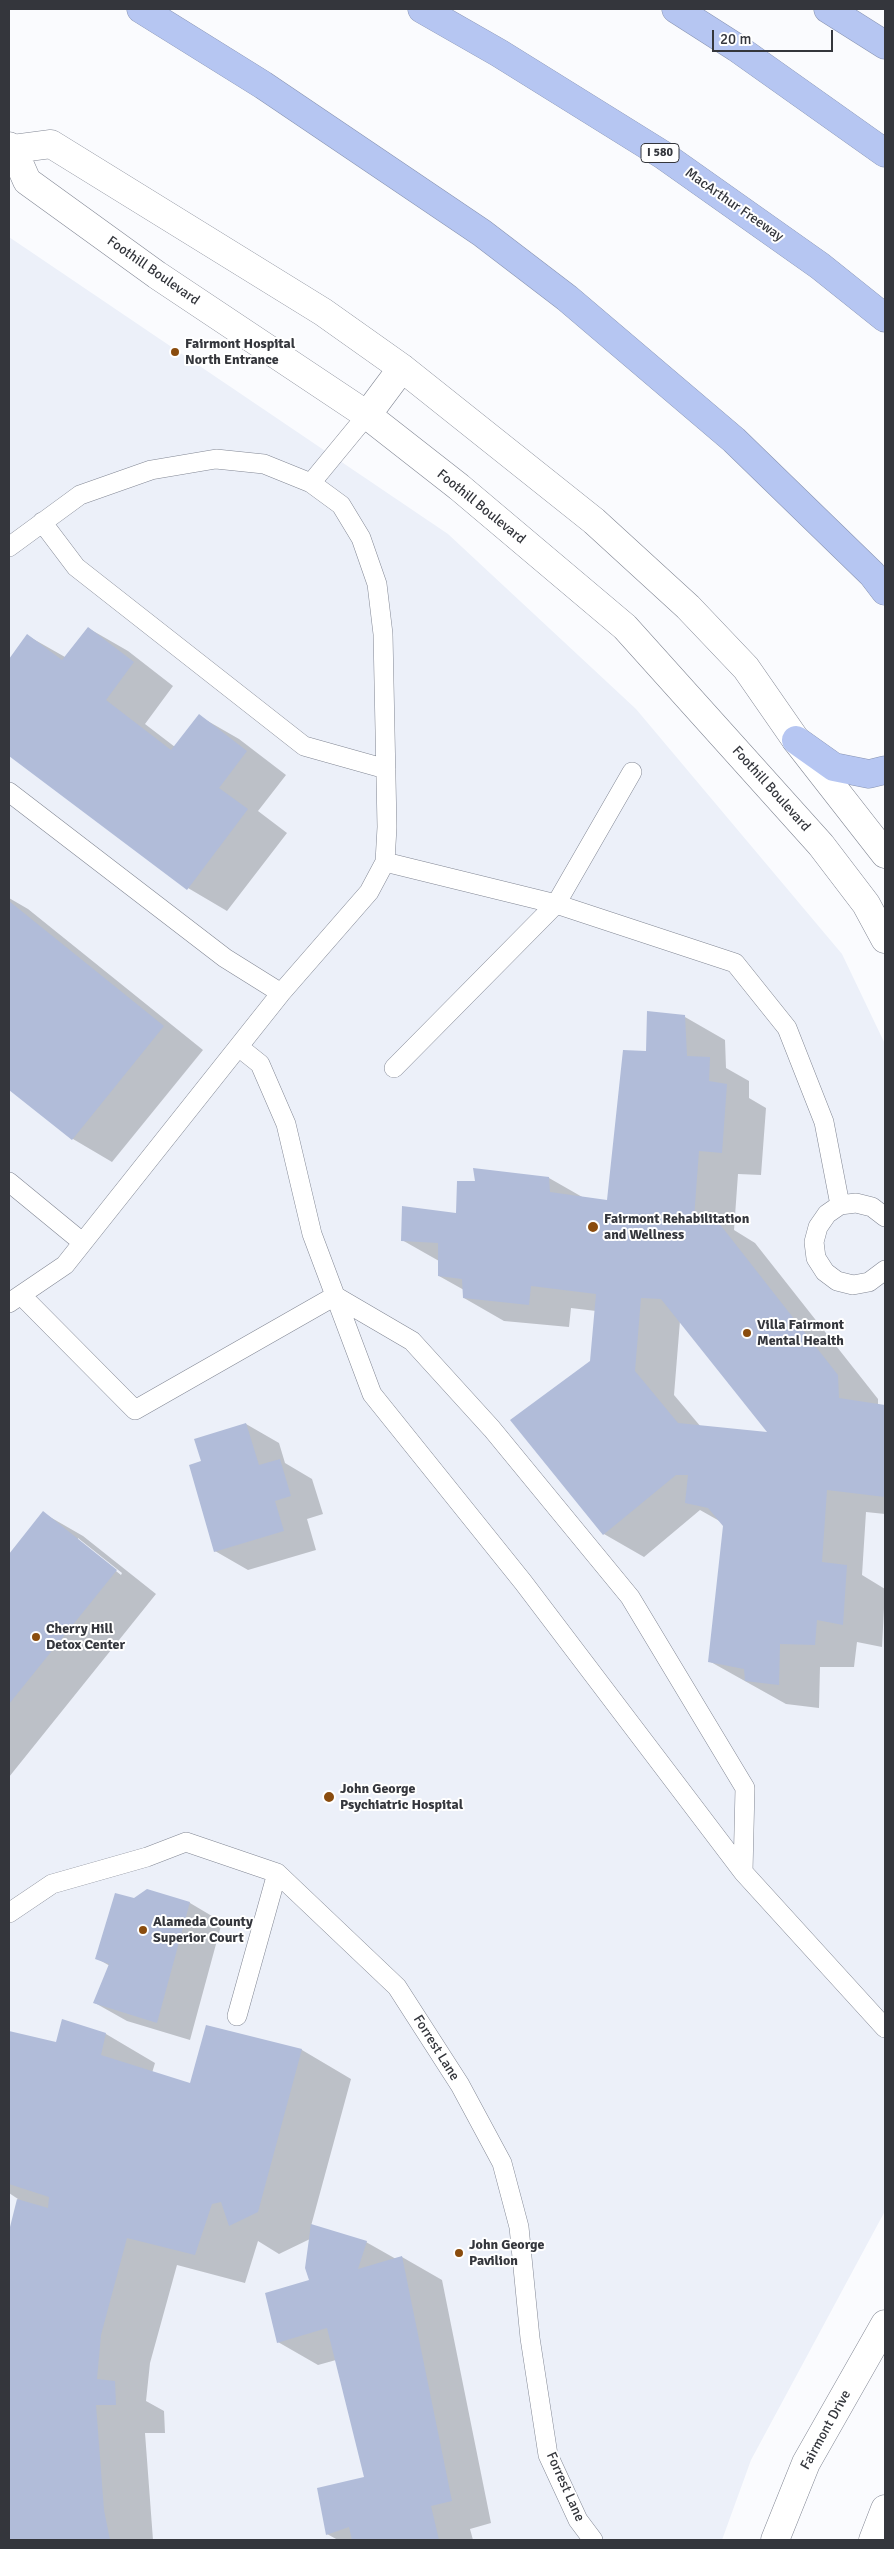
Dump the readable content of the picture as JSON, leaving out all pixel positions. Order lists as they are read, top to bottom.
{
  "streets": {
    "highway": ["I 580", "MacArthur Freeway"],
    "main road": ["Foothill Boulevard", "Fairmont Drive"],
    "lane": ["Forrest Lane"]
  },
  "places": [
    "Fairmont Hospital North Entrance",
    "Fairmont Rehabilitation and Wellness",
    "Villa Fairmont Mental Health",
    "Cherry Hill Detox Center",
    "John George Psychiatric Hospital",
    "Alameda County Superior Court",
    "John George Pavilion"
  ],
  "scale_bar": "20 m"
}
